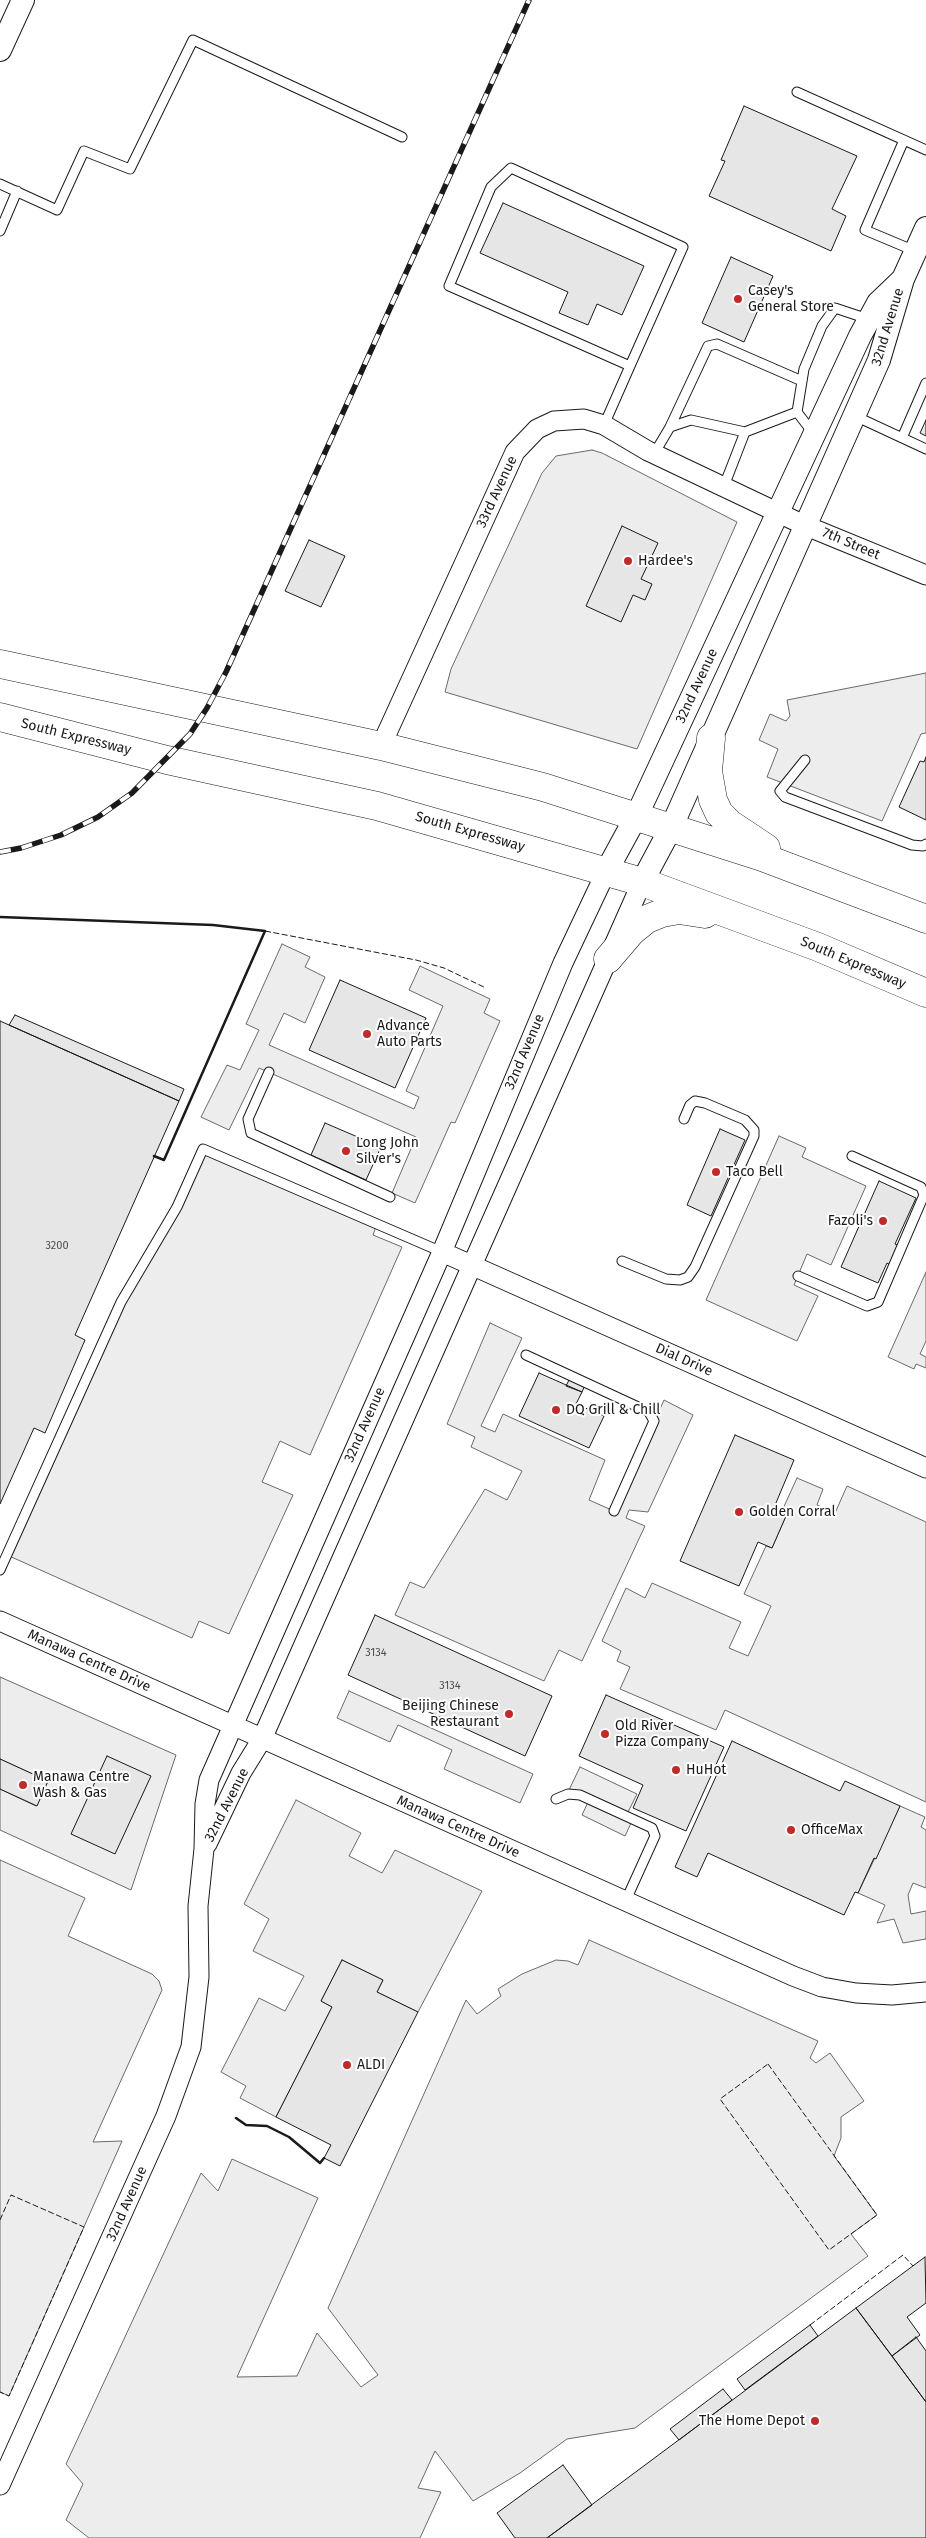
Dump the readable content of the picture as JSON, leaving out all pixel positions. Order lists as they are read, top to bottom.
{
  "streets": {
    "main road": ["South Expressway"],
    "street": [
      "32nd Avenue",
      "33rd Avenue",
      "7th Street",
      "Dial Drive",
      "Manawa Centre Drive"
    ]
  },
  "crossings": [
    ["32nd Avenue", "33rd Avenue"],
    ["32nd Avenue", "7th Street"],
    ["32nd Avenue", "South Expressway"],
    ["32nd Avenue", "Dial Drive"],
    ["32nd Avenue", "Manawa Centre Drive"],
    ["33rd Avenue", "7th Street"]
  ],
  "places": [
    "Casey's General Store",
    "Hardee's",
    "Advance Auto Parts",
    "Long John Silver's",
    "Taco Bell",
    "Fazoli's",
    "DQ Grill & Chill",
    "Golden Corral",
    "Beijing Chinese Restaurant",
    "Old River Pizza Company",
    "HuHot",
    "Manawa Centre Wash & Gas",
    "OfficeMax",
    "ALDI",
    "The Home Depot"
  ],
  "house_numbers": ["3200", "3134", "3134"]
}
